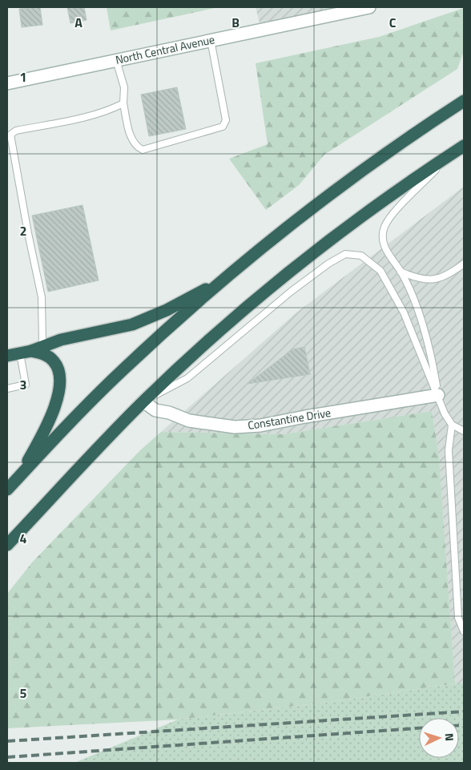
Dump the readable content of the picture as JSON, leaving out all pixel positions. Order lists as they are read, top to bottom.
{
  "streets": {
    "main road": ["North Central Avenue", "Constantine Drive"]
  },
  "north": "right",
  "grid": {
    "columns": ["A", "B", "C"],
    "rows": [
      "1",
      "2",
      "3",
      "4",
      "5"
    ]
  }
}
